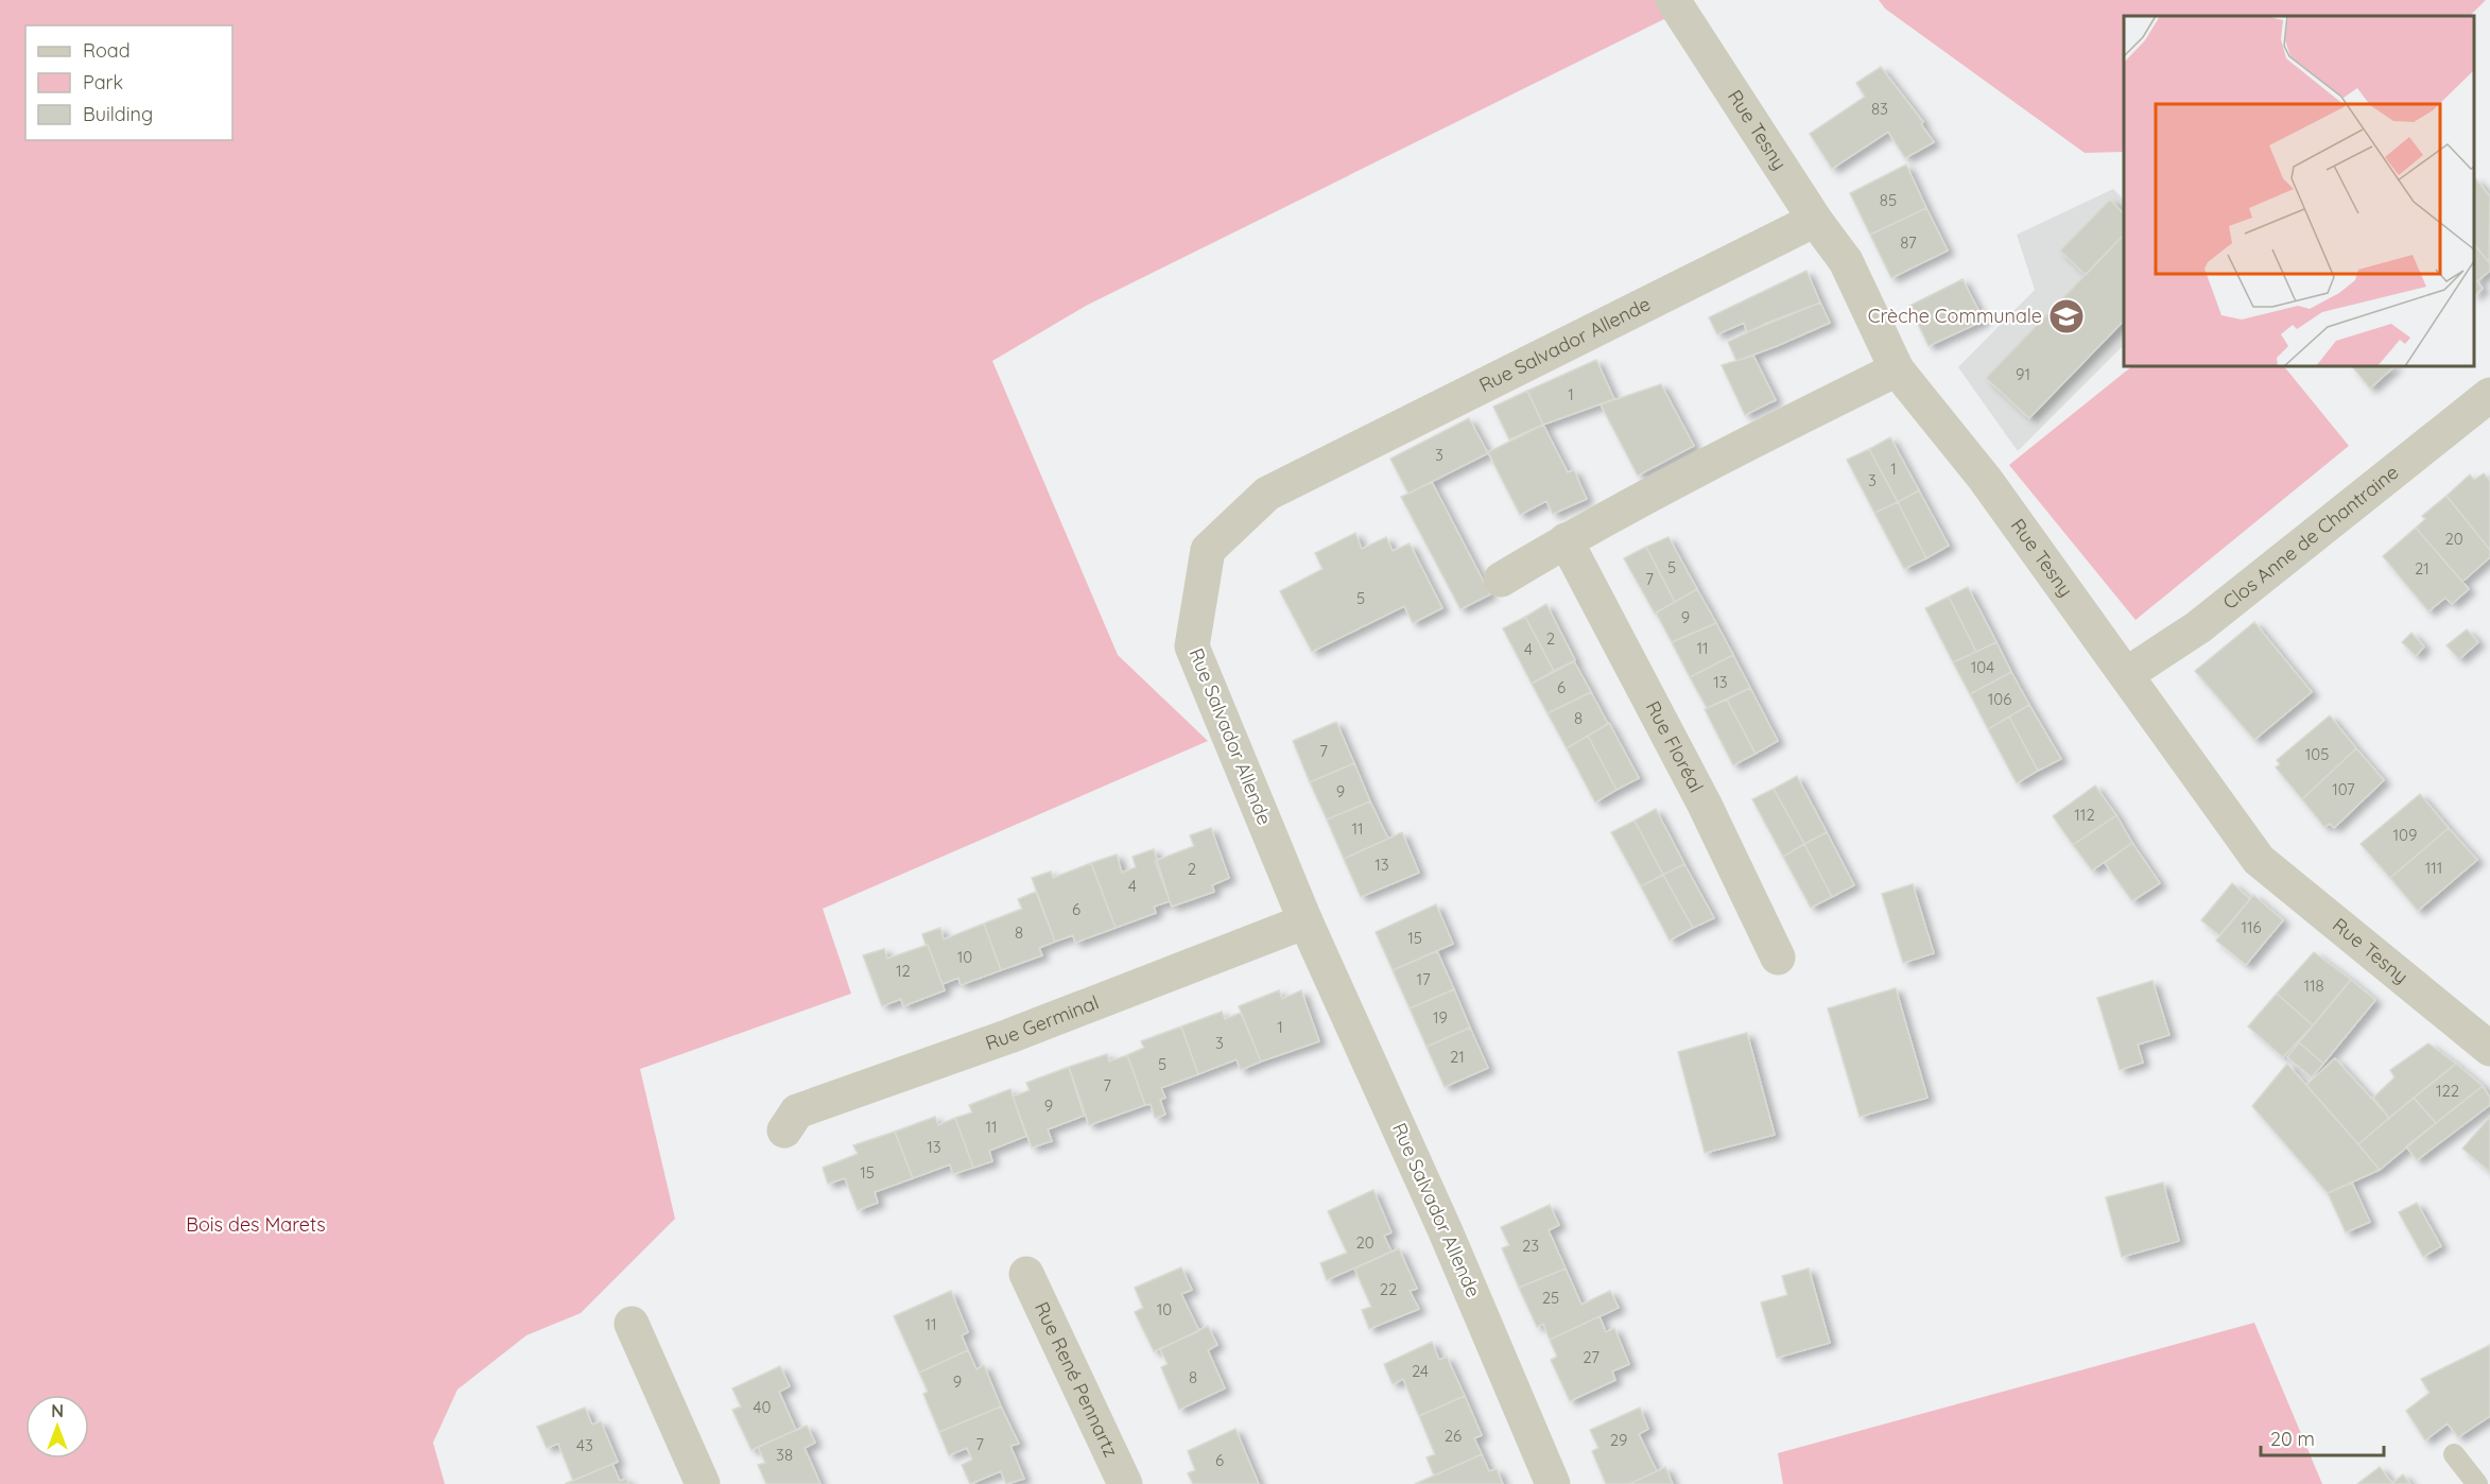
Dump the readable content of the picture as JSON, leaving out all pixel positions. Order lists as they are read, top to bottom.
{
  "streets": {
    "street": [
      "Rue Tesny",
      "Rue Salvador Allende",
      "Clos Anne de Chantraine",
      "Rue Floréal",
      "Rue Germinal",
      "Rue René Pennartz"
    ]
  },
  "crossings": [
    ["Rue Tesny", "Rue Salvador Allende"],
    ["Rue Tesny", "Clos Anne de Chantraine"],
    ["Rue Salvador Allende", "Rue Germinal"]
  ],
  "parks": ["Bois des Marets"],
  "places": {
    "school or university": ["Crèche Communale"]
  },
  "house_numbers": [
    "83",
    "85",
    "87",
    "91",
    "1",
    "3",
    "1",
    "3",
    "20",
    "5",
    "21",
    "7",
    "5",
    "9",
    "2",
    "11",
    "4",
    "104",
    "13",
    "6",
    "106",
    "8",
    "7",
    "105",
    "107",
    "9",
    "112",
    "11",
    "109",
    "13",
    "111",
    "2",
    "4",
    "6",
    "116",
    "8",
    "15",
    "10",
    "12",
    "17",
    "118",
    "19",
    "1",
    "3",
    "21",
    "5",
    "7",
    "122",
    "9",
    "11",
    "13",
    "15",
    "20",
    "23",
    "22",
    "25",
    "10",
    "11",
    "27",
    "24",
    "8",
    "9",
    "40",
    "26",
    "29",
    "7",
    "43",
    "38",
    "6"
  ],
  "legend": ["Road", "Park", "Building"],
  "scale_bar": "20 m",
  "north": "top"
}
